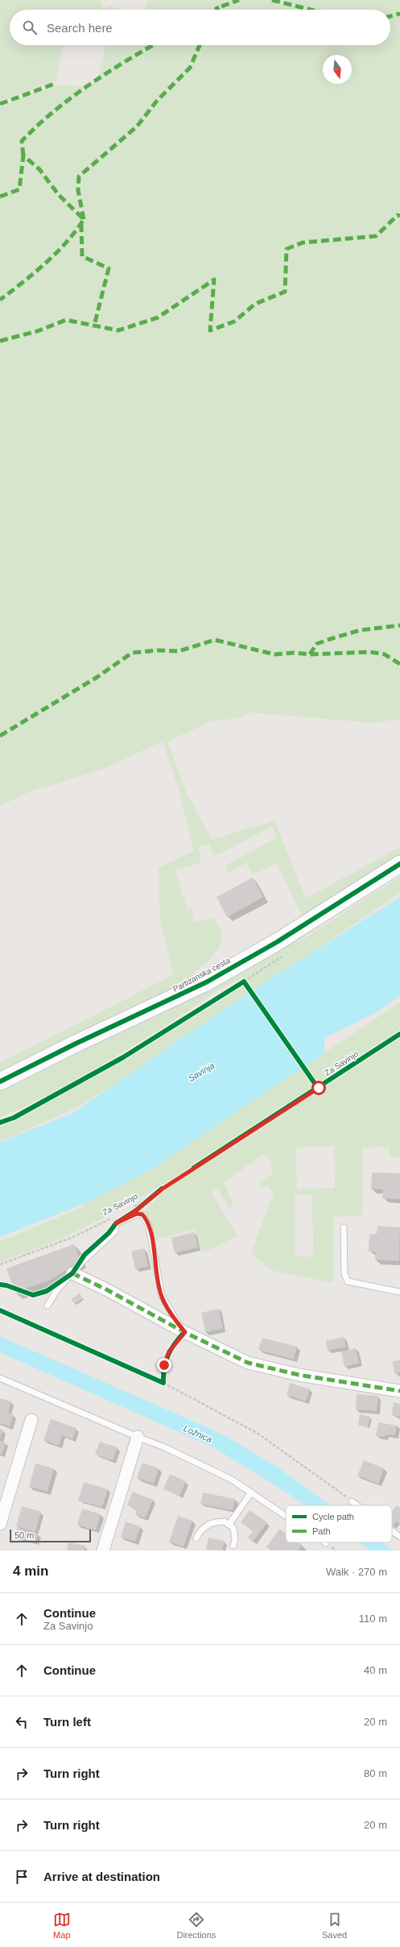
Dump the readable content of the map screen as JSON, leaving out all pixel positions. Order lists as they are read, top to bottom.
{
  "streets": {
    "street": ["Partizanska cesta"],
    "cycle path": ["Za Savinjo"]
  },
  "water": ["Savinja", "Ložnica"],
  "legend": ["Cycle path", "Path"],
  "scale_bar": "50 m",
  "north": "bottom",
  "page": {
    "search": "Search here",
    "scale": "50 m",
    "heading": ["4 min", "Walk · 270 m"],
    "list": [
      ["Continue", "Za Savinjo", "110 m"],
      ["Continue", "40 m"],
      ["Turn left", "20 m"],
      ["Turn right", "80 m"],
      ["Turn right", "20 m"],
      "Arrive at destination"
    ],
    "nav": ["Map", "Directions", "Saved"]
  }
}
